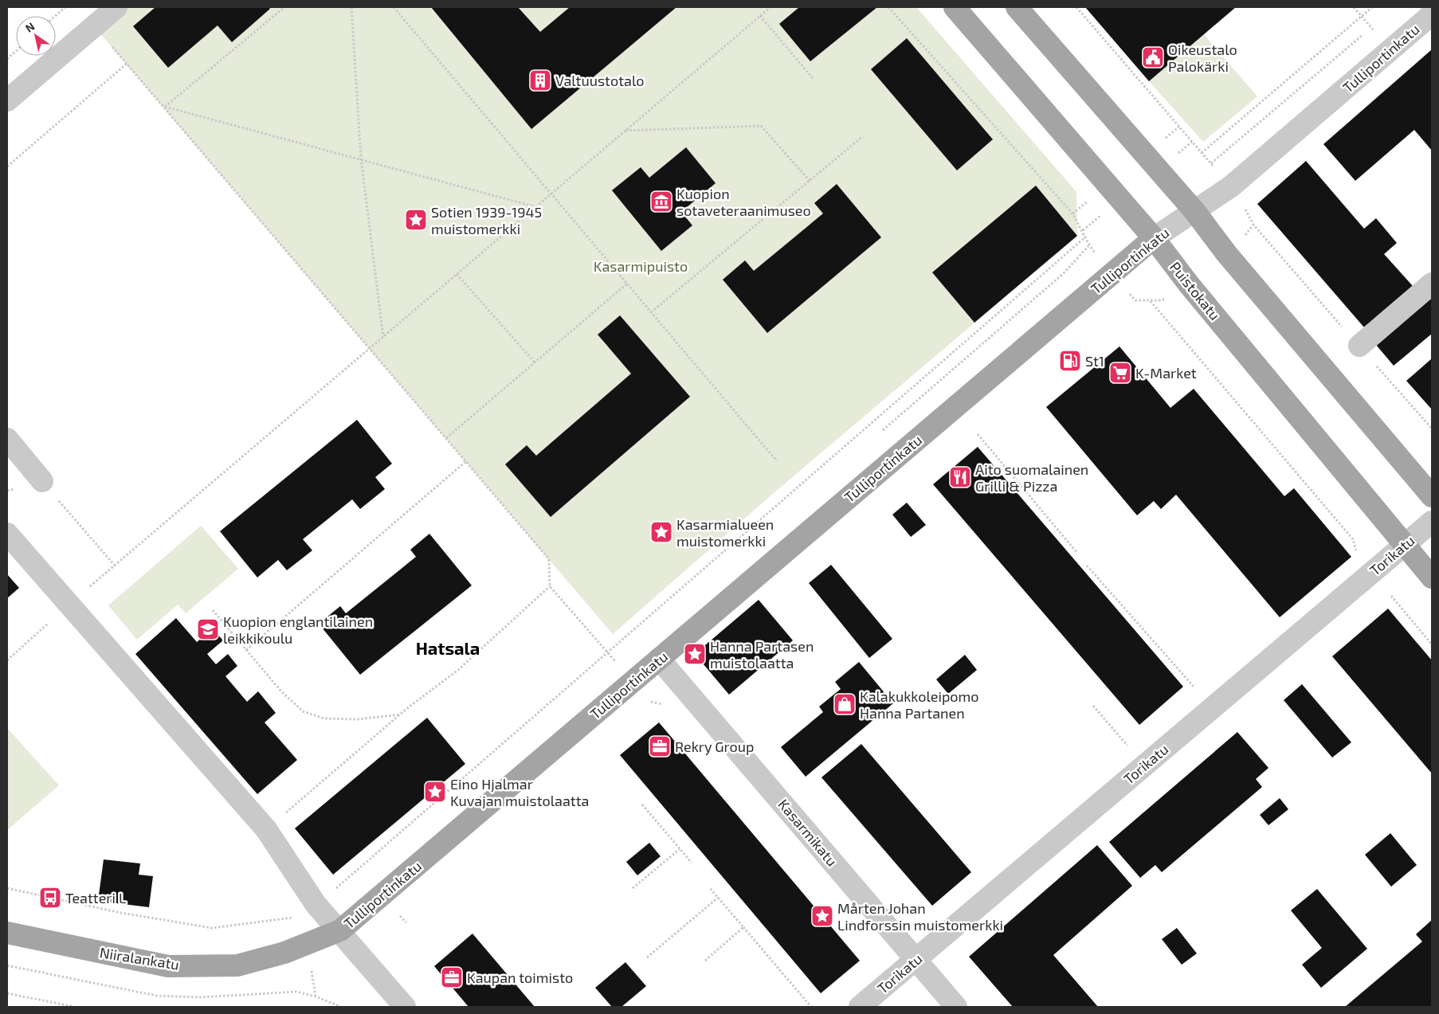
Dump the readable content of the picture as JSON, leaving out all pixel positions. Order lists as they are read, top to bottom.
{
  "streets": {
    "main road": ["Tulliportinkatu", "Puistokatu", "Niiralankatu"],
    "street": ["Torikatu", "Kasarmikatu"]
  },
  "crossings": [
    ["Tulliportinkatu", "Puistokatu"],
    ["Tulliportinkatu", "Kasarmikatu"],
    ["Tulliportinkatu", "Niiralankatu"],
    ["Puistokatu", "Torikatu"],
    ["Torikatu", "Kasarmikatu"]
  ],
  "districts": ["Hatsala"],
  "parks": ["Kasarmipuisto"],
  "places": {
    "public building": ["Oikeustalo Palokärki"],
    "building": ["Valtuustotalo"],
    "museum": ["Kuopion sotaveteraanimuseo"],
    "place": [
      "Sotien 1939-1945 muistomerkki",
      "Kasarmialueen muistomerkki",
      "Hanna Partasen muistolaatta",
      "Eino Hjalmar Kuvajan muistolaatta",
      "Mårten Johan Lindforssin muistomerkki"
    ],
    "fuel station": ["St1"],
    "supermarket": ["K-Market"],
    "restaurant": ["Aito suomalainen Grilli & Pizza"],
    "school or university": ["Kuopion englantilainen leikkikoulu"],
    "shop": ["Kalakukkoleipomo Hanna Partanen"],
    "office": ["Rekry Group", "Kaupan toimisto"],
    "bus stop": ["Teatteri L"]
  },
  "north": "top left"
}
